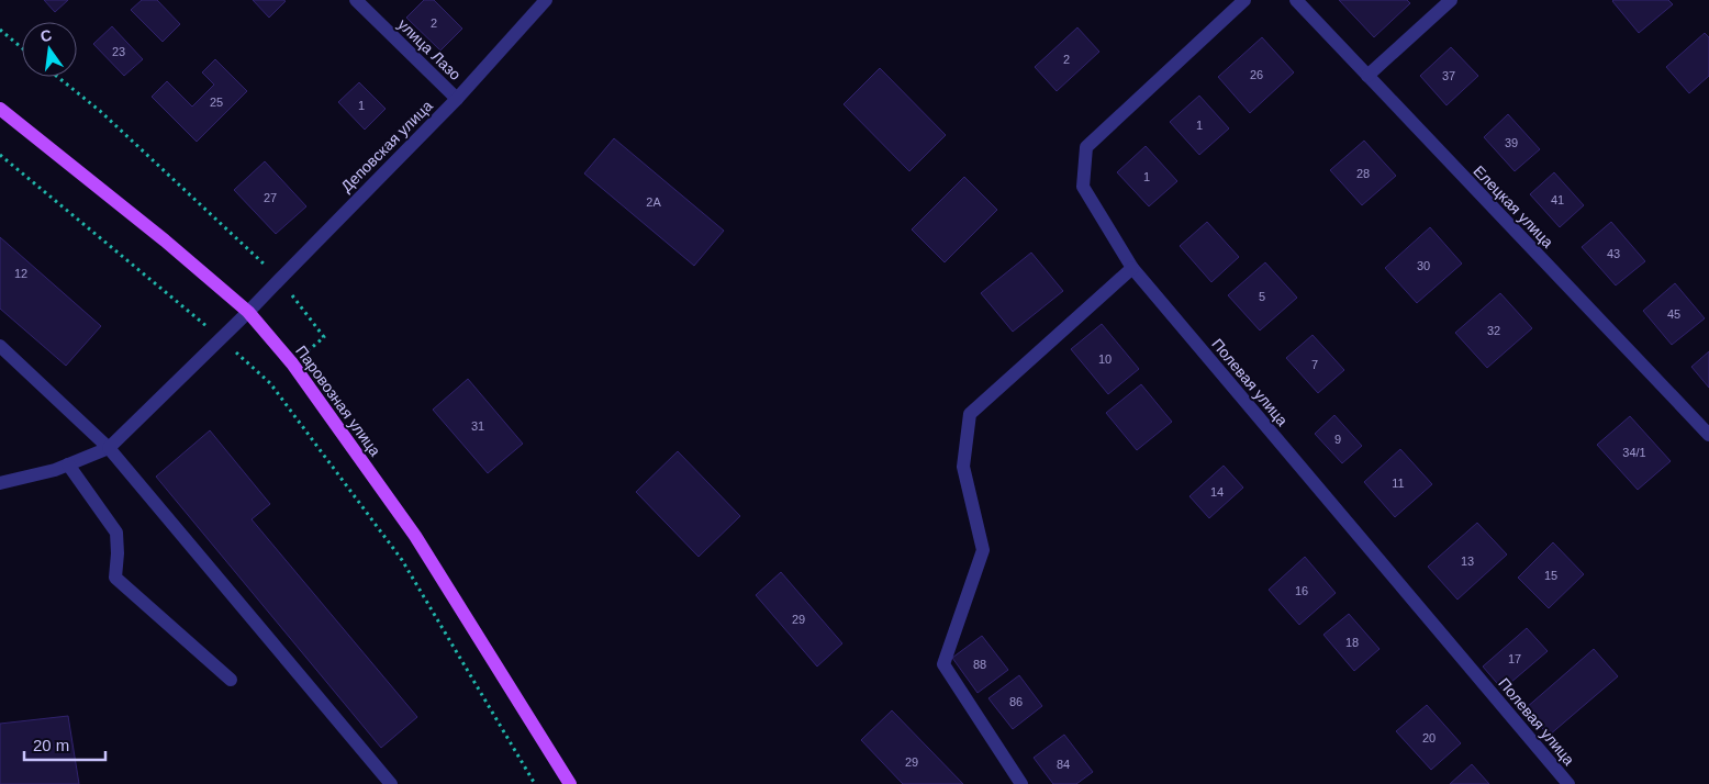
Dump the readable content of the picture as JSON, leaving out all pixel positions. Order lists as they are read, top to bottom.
{
  "streets": {
    "main road": ["Паровозная улица"],
    "street": [
      "улица Лазо",
      "Деповская улица",
      "Елецкая улица",
      "Полевая улица"
    ]
  },
  "crossings": [
    ["улица Лазо", "Деповская улица"],
    ["Деповская улица", "Паровозная улица"]
  ],
  "house_numbers": [
    "2",
    "23",
    "2",
    "26",
    "37",
    "25",
    "1",
    "1",
    "39",
    "28",
    "1",
    "27",
    "41",
    "2А",
    "43",
    "30",
    "12",
    "5",
    "45",
    "32",
    "10",
    "7",
    "31",
    "9",
    "34/1",
    "11",
    "14",
    "13",
    "15",
    "16",
    "29",
    "18",
    "17",
    "88",
    "86",
    "20",
    "29",
    "84"
  ],
  "scale_bar": "20 m",
  "north": "top"
}
